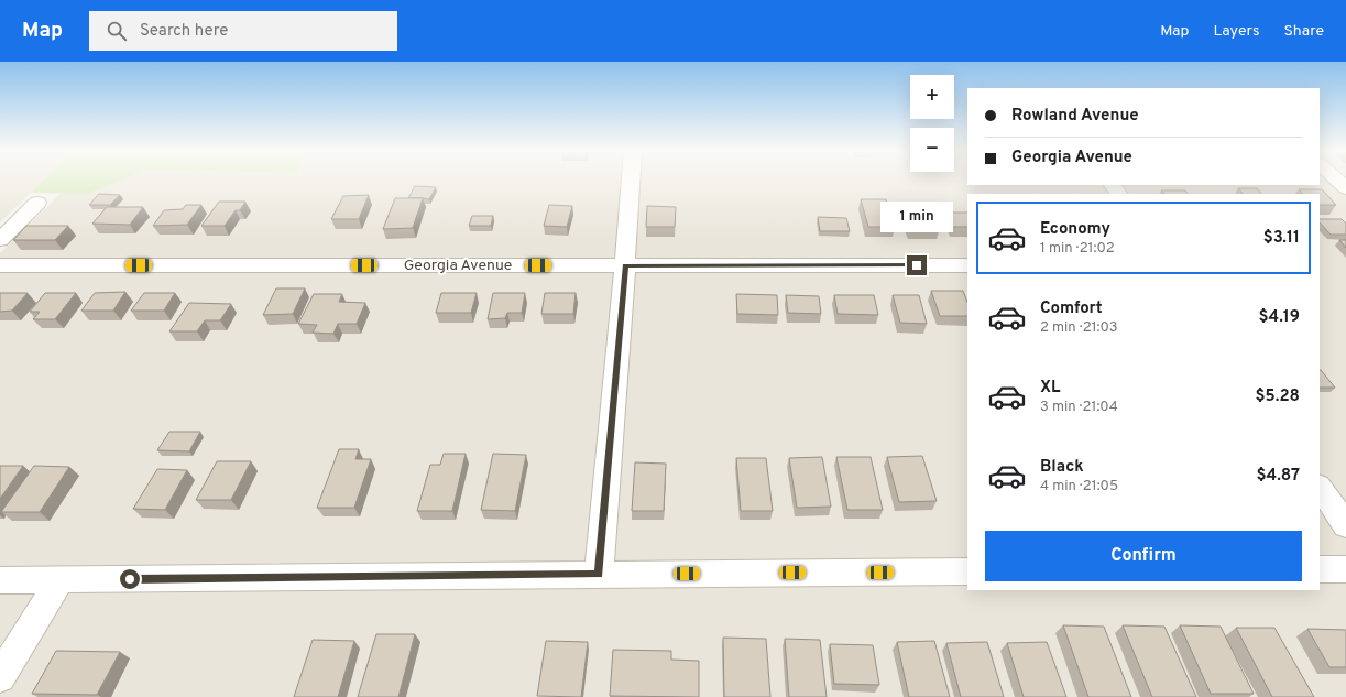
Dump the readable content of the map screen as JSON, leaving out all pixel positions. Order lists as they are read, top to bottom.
{
  "streets": {
    "street": ["Georgia Avenue"]
  },
  "page": {
    "header": "Map",
    "search": "Search here",
    "nav": ["Map", "Layers", "Share"],
    "map_buttons": ["+", "−"],
    "banner": ["Rowland Avenue", "Georgia Avenue"],
    "bubble": "1 min",
    "list": [
      {
        "name": "Economy",
        "note": "1 min · 21:02",
        "value": "$3.11"
      },
      {
        "name": "Comfort",
        "note": "2 min · 21:03",
        "value": "$4.19"
      },
      {
        "name": "XL",
        "note": "3 min · 21:04",
        "value": "$5.28"
      },
      {
        "name": "Black",
        "note": "4 min · 21:05",
        "value": "$4.87"
      }
    ],
    "buttons": "Confirm"
  }
}
